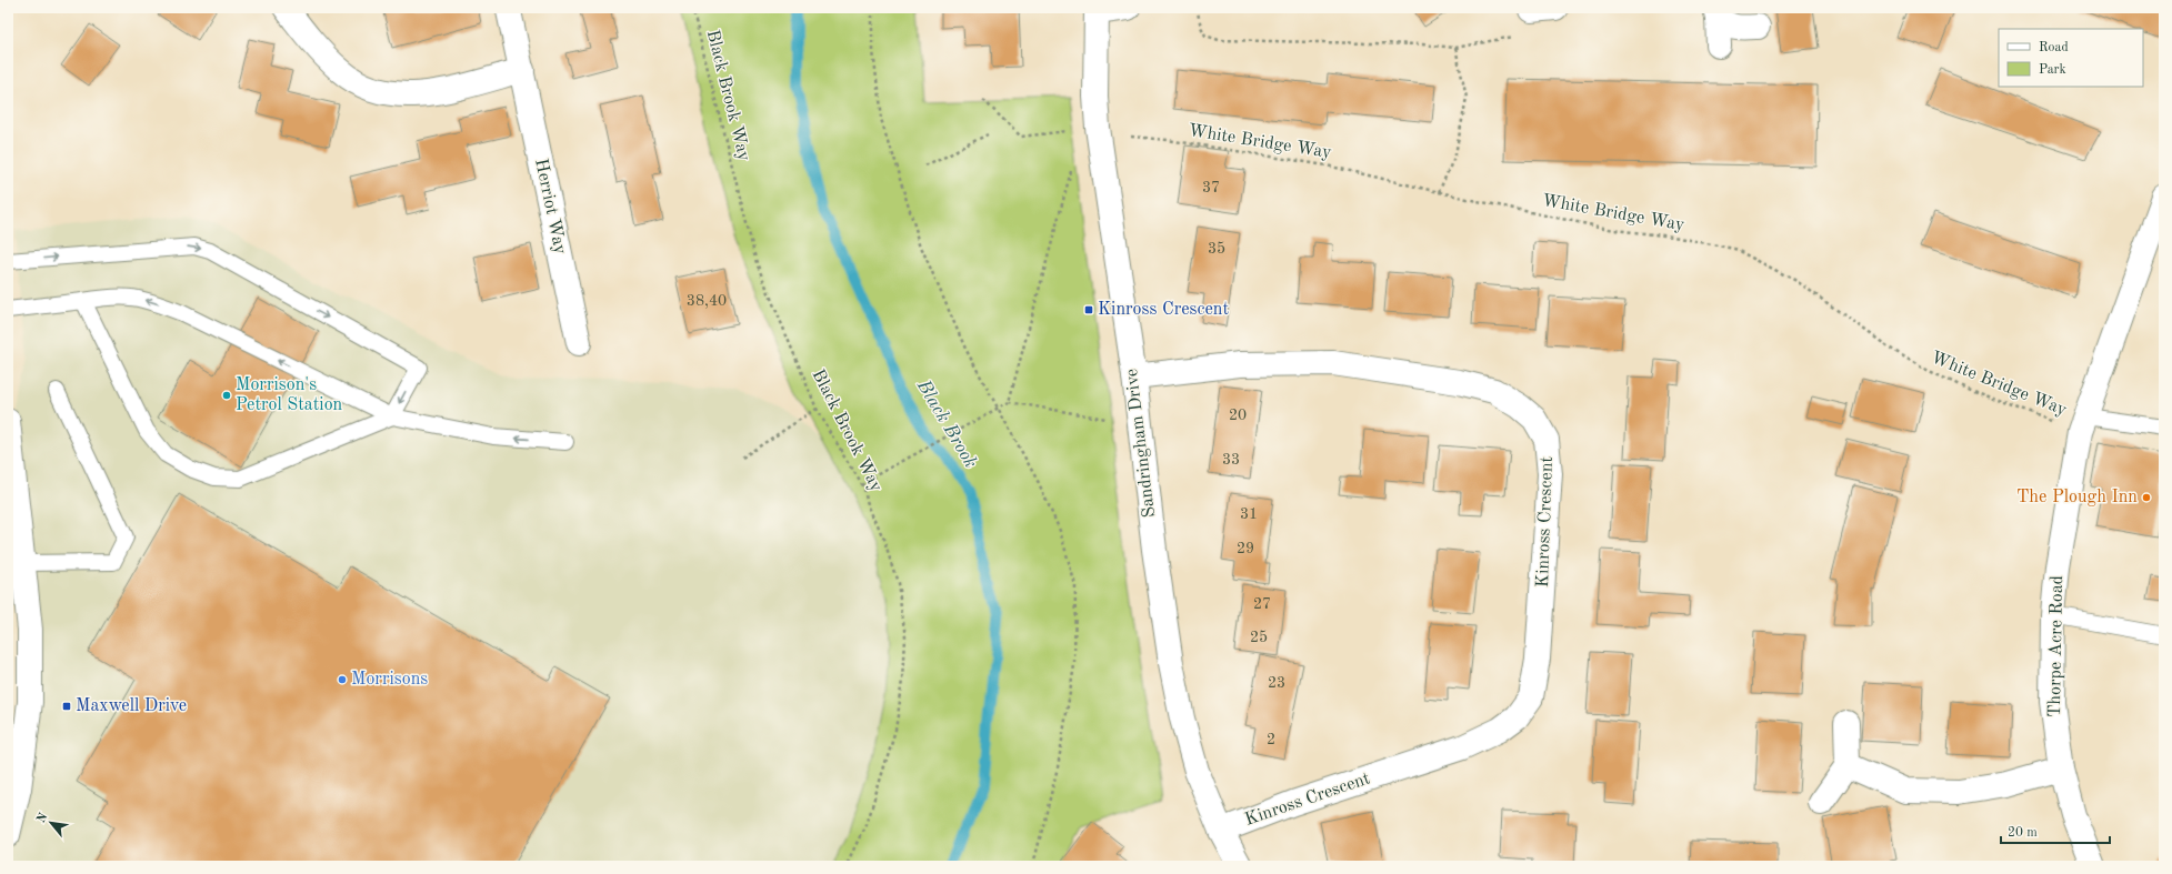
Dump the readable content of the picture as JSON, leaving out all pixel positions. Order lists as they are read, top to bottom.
{
  "streets": {
    "street": [
      "Herriot Way",
      "Sandringham Drive",
      "Kinross Crescent",
      "Thorpe Acre Road"
    ],
    "path": ["Black Brook Way", "White Bridge Way"]
  },
  "crossings": [
    ["White Bridge Way", "Sandringham Drive"],
    ["White Bridge Way", "Thorpe Acre Road"],
    ["Sandringham Drive", "Kinross Crescent"]
  ],
  "water": ["Black Brook"],
  "places": {
    "transit": ["Kinross Crescent", "Maxwell Drive"],
    "other": ["Morrison's Petrol Station", "The Plough Inn", "Morrisons"]
  },
  "house_numbers": [
    "37",
    "35",
    "38,40",
    "20",
    "33",
    "31",
    "29",
    "27",
    "25",
    "23",
    "2"
  ],
  "legend": ["Road", "Park"],
  "scale_bar": "20 m",
  "north": "top left"
}
